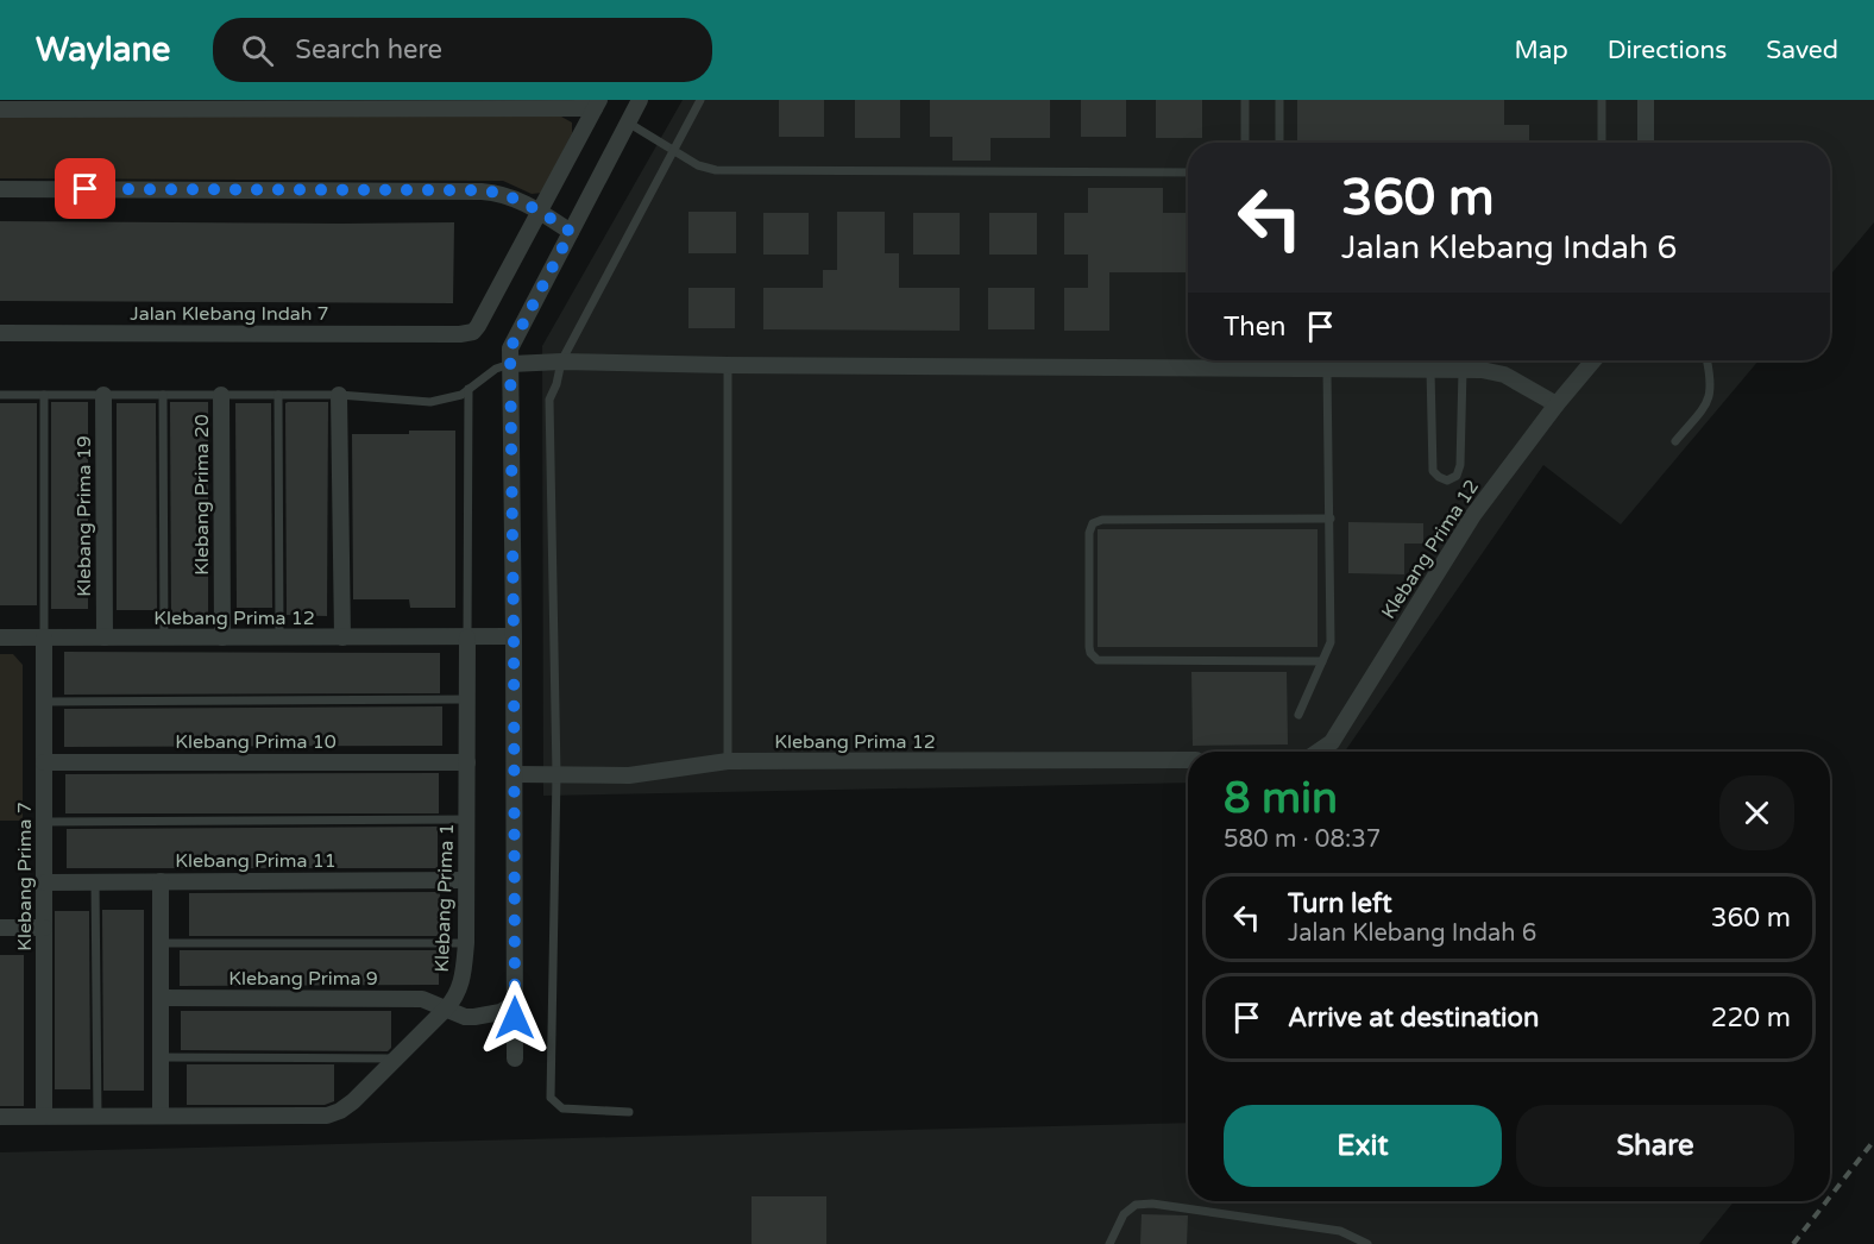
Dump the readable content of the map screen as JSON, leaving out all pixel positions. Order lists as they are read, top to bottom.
{
  "streets": {
    "street": [
      "Jalan Klebang Indah 7",
      "Klebang Prima 20",
      "Klebang Prima 19",
      "Klebang Prima 12",
      "Klebang Prima 10",
      "Klebang Prima 11",
      "Klebang Prima 7",
      "Klebang Prima 1",
      "Klebang Prima 9"
    ]
  },
  "crossings": [
    ["Klebang Prima 20", "Klebang Prima 12"],
    ["Klebang Prima 19", "Klebang Prima 12"],
    ["Klebang Prima 12", "Klebang Prima 7"],
    ["Klebang Prima 12", "Klebang Prima 1"],
    ["Klebang Prima 10", "Klebang Prima 7"],
    ["Klebang Prima 10", "Klebang Prima 1"],
    ["Klebang Prima 11", "Klebang Prima 7"],
    ["Klebang Prima 11", "Klebang Prima 1"],
    ["Klebang Prima 7", "Klebang Prima 1"],
    ["Klebang Prima 1", "Klebang Prima 9"]
  ],
  "page": {
    "header": "Waylane",
    "search": "Search here",
    "nav": ["Map", "Directions", "Saved"],
    "turn": ["360 m", "Jalan Klebang Indah 6"],
    "then": "Then",
    "heading": ["8 min", "580 m · 08:37"],
    "list": [
      {
        "name": "Turn left",
        "note": "Jalan Klebang Indah 6",
        "value": "360 m"
      },
      {
        "name": "Arrive at destination",
        "value": "220 m"
      }
    ],
    "buttons": ["Exit", "Share"]
  }
}
